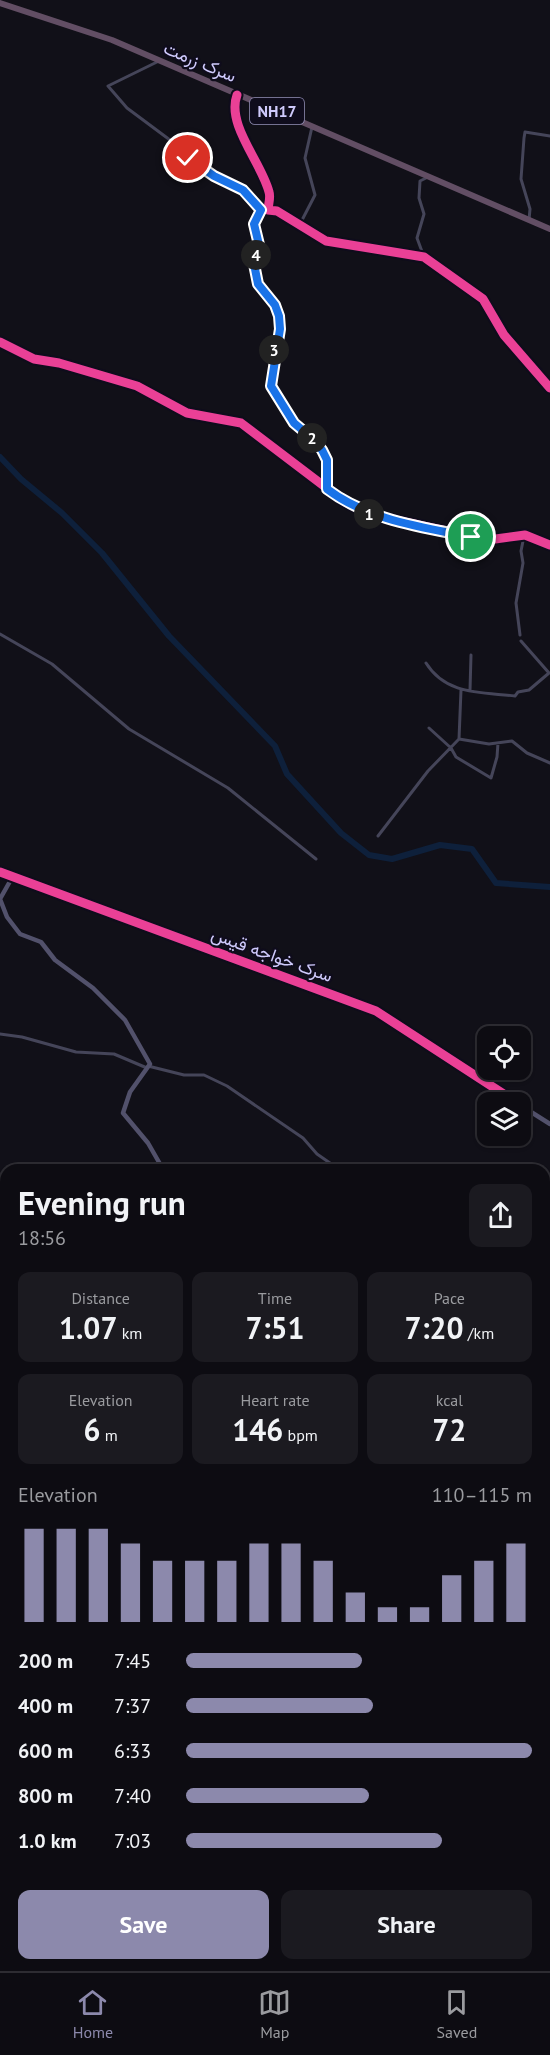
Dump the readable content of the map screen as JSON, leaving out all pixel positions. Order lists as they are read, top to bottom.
{
  "streets": {
    "highway": ["سرک زرمت", "NH17"],
    "street": ["سرک خواجه قیس"]
  },
  "page": {
    "pins": [
      "4",
      "3",
      "2",
      "1"
    ],
    "heading": ["Evening run", "18:56"],
    "stats": [
      ["Distance", "1.07 km"],
      ["Time", "7:51"],
      ["Pace", "7:20 /km"],
      ["Elevation", "6 m"],
      ["Heart rate", "146 bpm"],
      ["kcal", "72"]
    ],
    "chart": ["Elevation", "110–115 m"],
    "list": [
      {
        "name": "200 m",
        "note": "7:45"
      },
      {
        "name": "400 m",
        "note": "7:37"
      },
      {
        "name": "600 m",
        "note": "6:33"
      },
      {
        "name": "800 m",
        "note": "7:40"
      },
      {
        "name": "1.0 km",
        "note": "7:03"
      }
    ],
    "buttons": ["Save", "Share"],
    "tabs": ["Home", "Map", "Saved"]
  }
}
